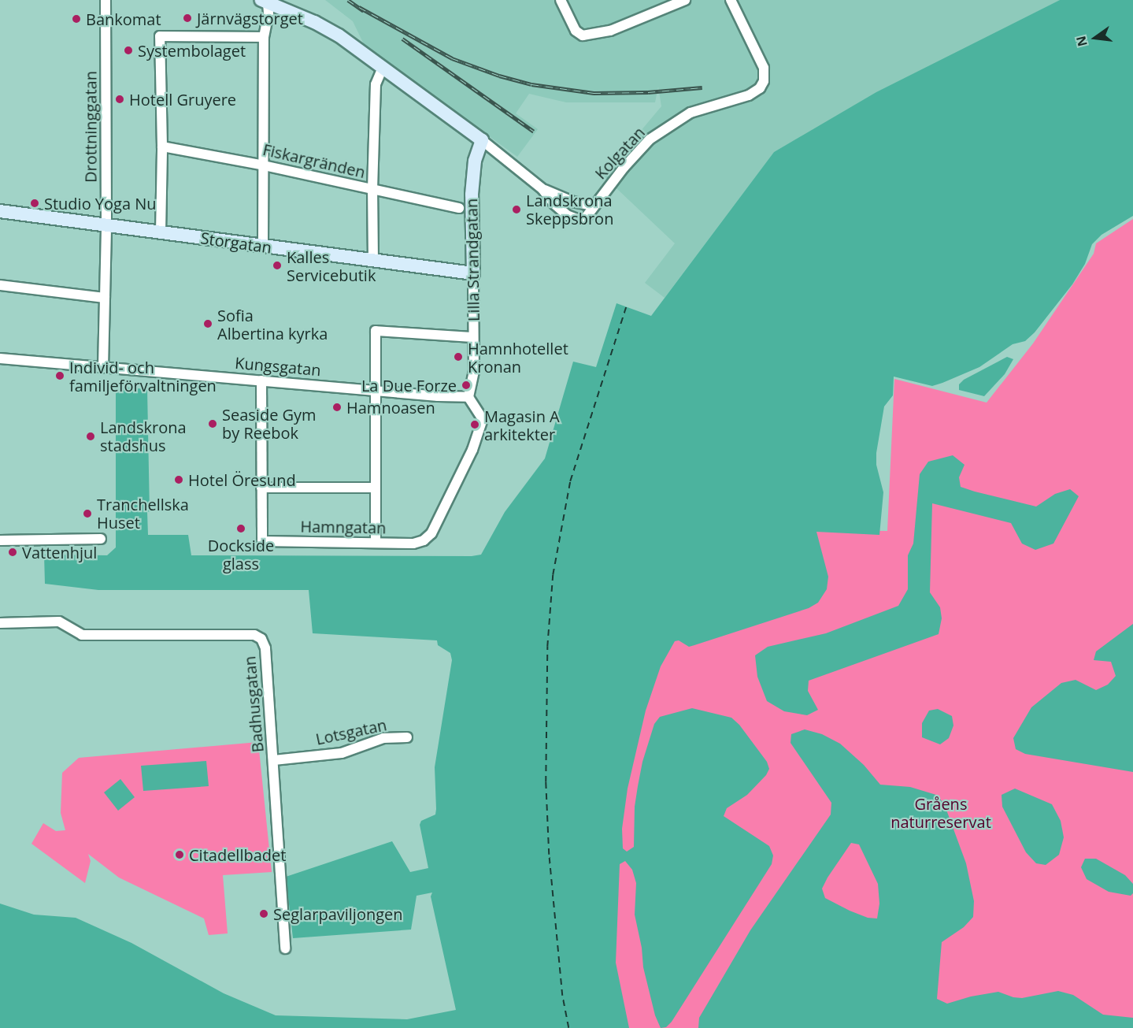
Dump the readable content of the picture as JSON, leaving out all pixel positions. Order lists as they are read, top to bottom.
{
  "streets": {
    "street": [
      "Drottninggatan",
      "Kolgatan",
      "Fiskargränden",
      "Storgatan",
      "Lilla Strandgatan",
      "Kungsgatan",
      "Hamngatan",
      "Badhusgatan",
      "Lotsgatan"
    ]
  },
  "crossings": [
    ["Drottninggatan", "Storgatan"],
    ["Drottninggatan", "Kungsgatan"],
    ["Kolgatan", "Lilla Strandgatan"],
    ["Storgatan", "Lilla Strandgatan"],
    ["Lilla Strandgatan", "Kungsgatan"],
    ["Lilla Strandgatan", "Hamngatan"],
    ["Kungsgatan", "Hamngatan"],
    ["Badhusgatan", "Lotsgatan"]
  ],
  "parks": ["Gråens naturreservat"],
  "places": [
    "Järnvägstorget",
    "Bankomat",
    "Systembolaget",
    "Hotell Gruyere",
    "Studio Yoga Nu",
    "Landskrona Skeppsbron",
    "Kalles Servicebutik",
    "Sofia Albertina kyrka",
    "Hamnhotellet Kronan",
    "Individ- och familjeförvaltningen",
    "La Due Forze",
    "Hamnoasen",
    "Seaside Gym by Reebok",
    "Magasin A arkitekter",
    "Landskrona stadshus",
    "Hotel Öresund",
    "Tranchellska Huset",
    "Dockside glass",
    "Vattenhjul",
    "Citadellbadet",
    "Seglarpaviljongen"
  ],
  "north": "left"
}
